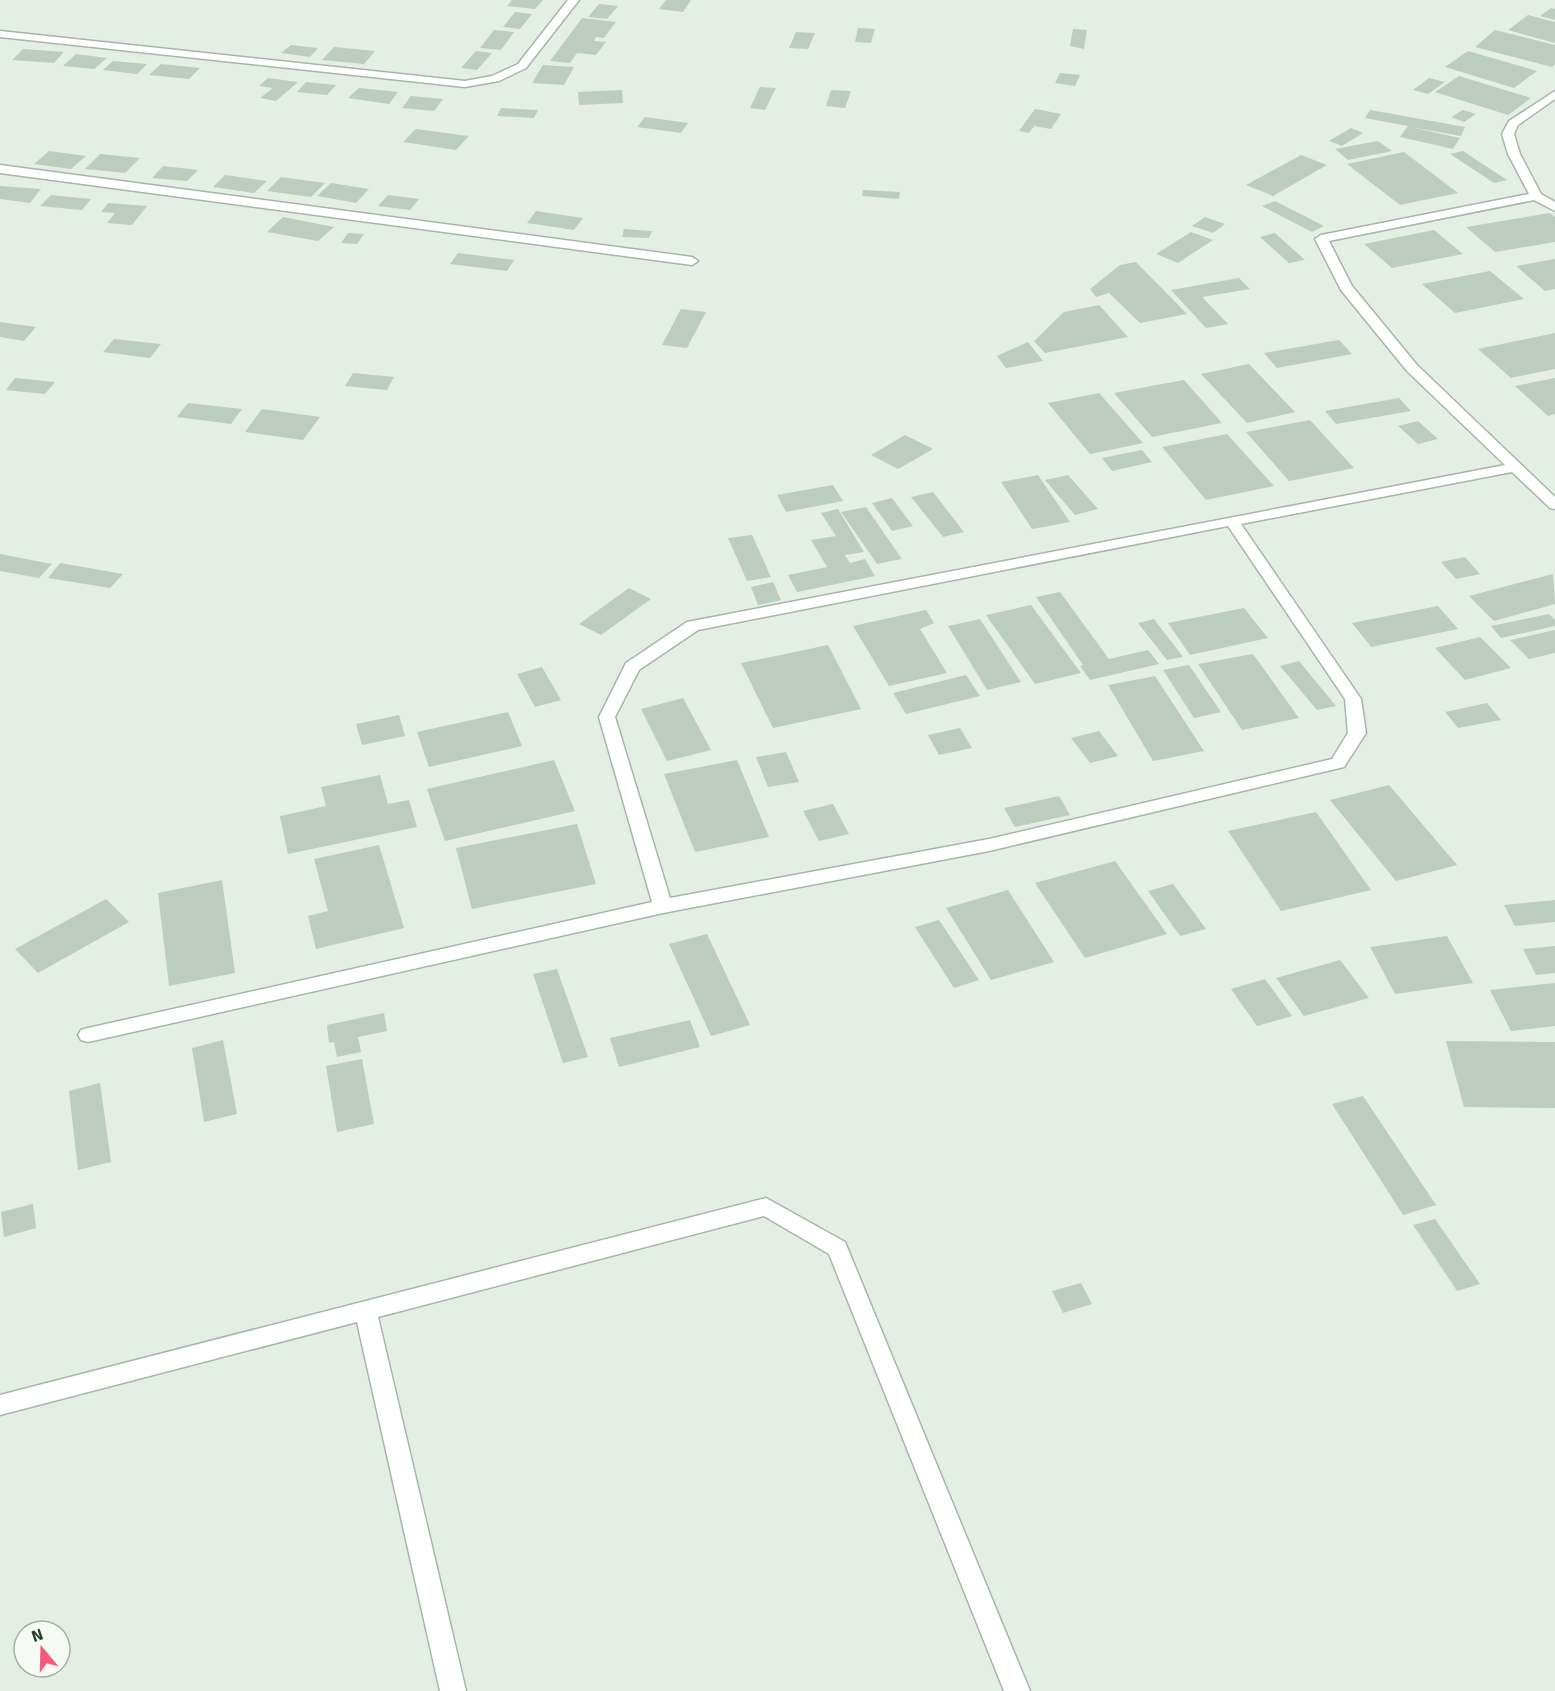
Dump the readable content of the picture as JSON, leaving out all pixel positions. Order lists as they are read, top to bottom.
{
  "north": "top"
}
